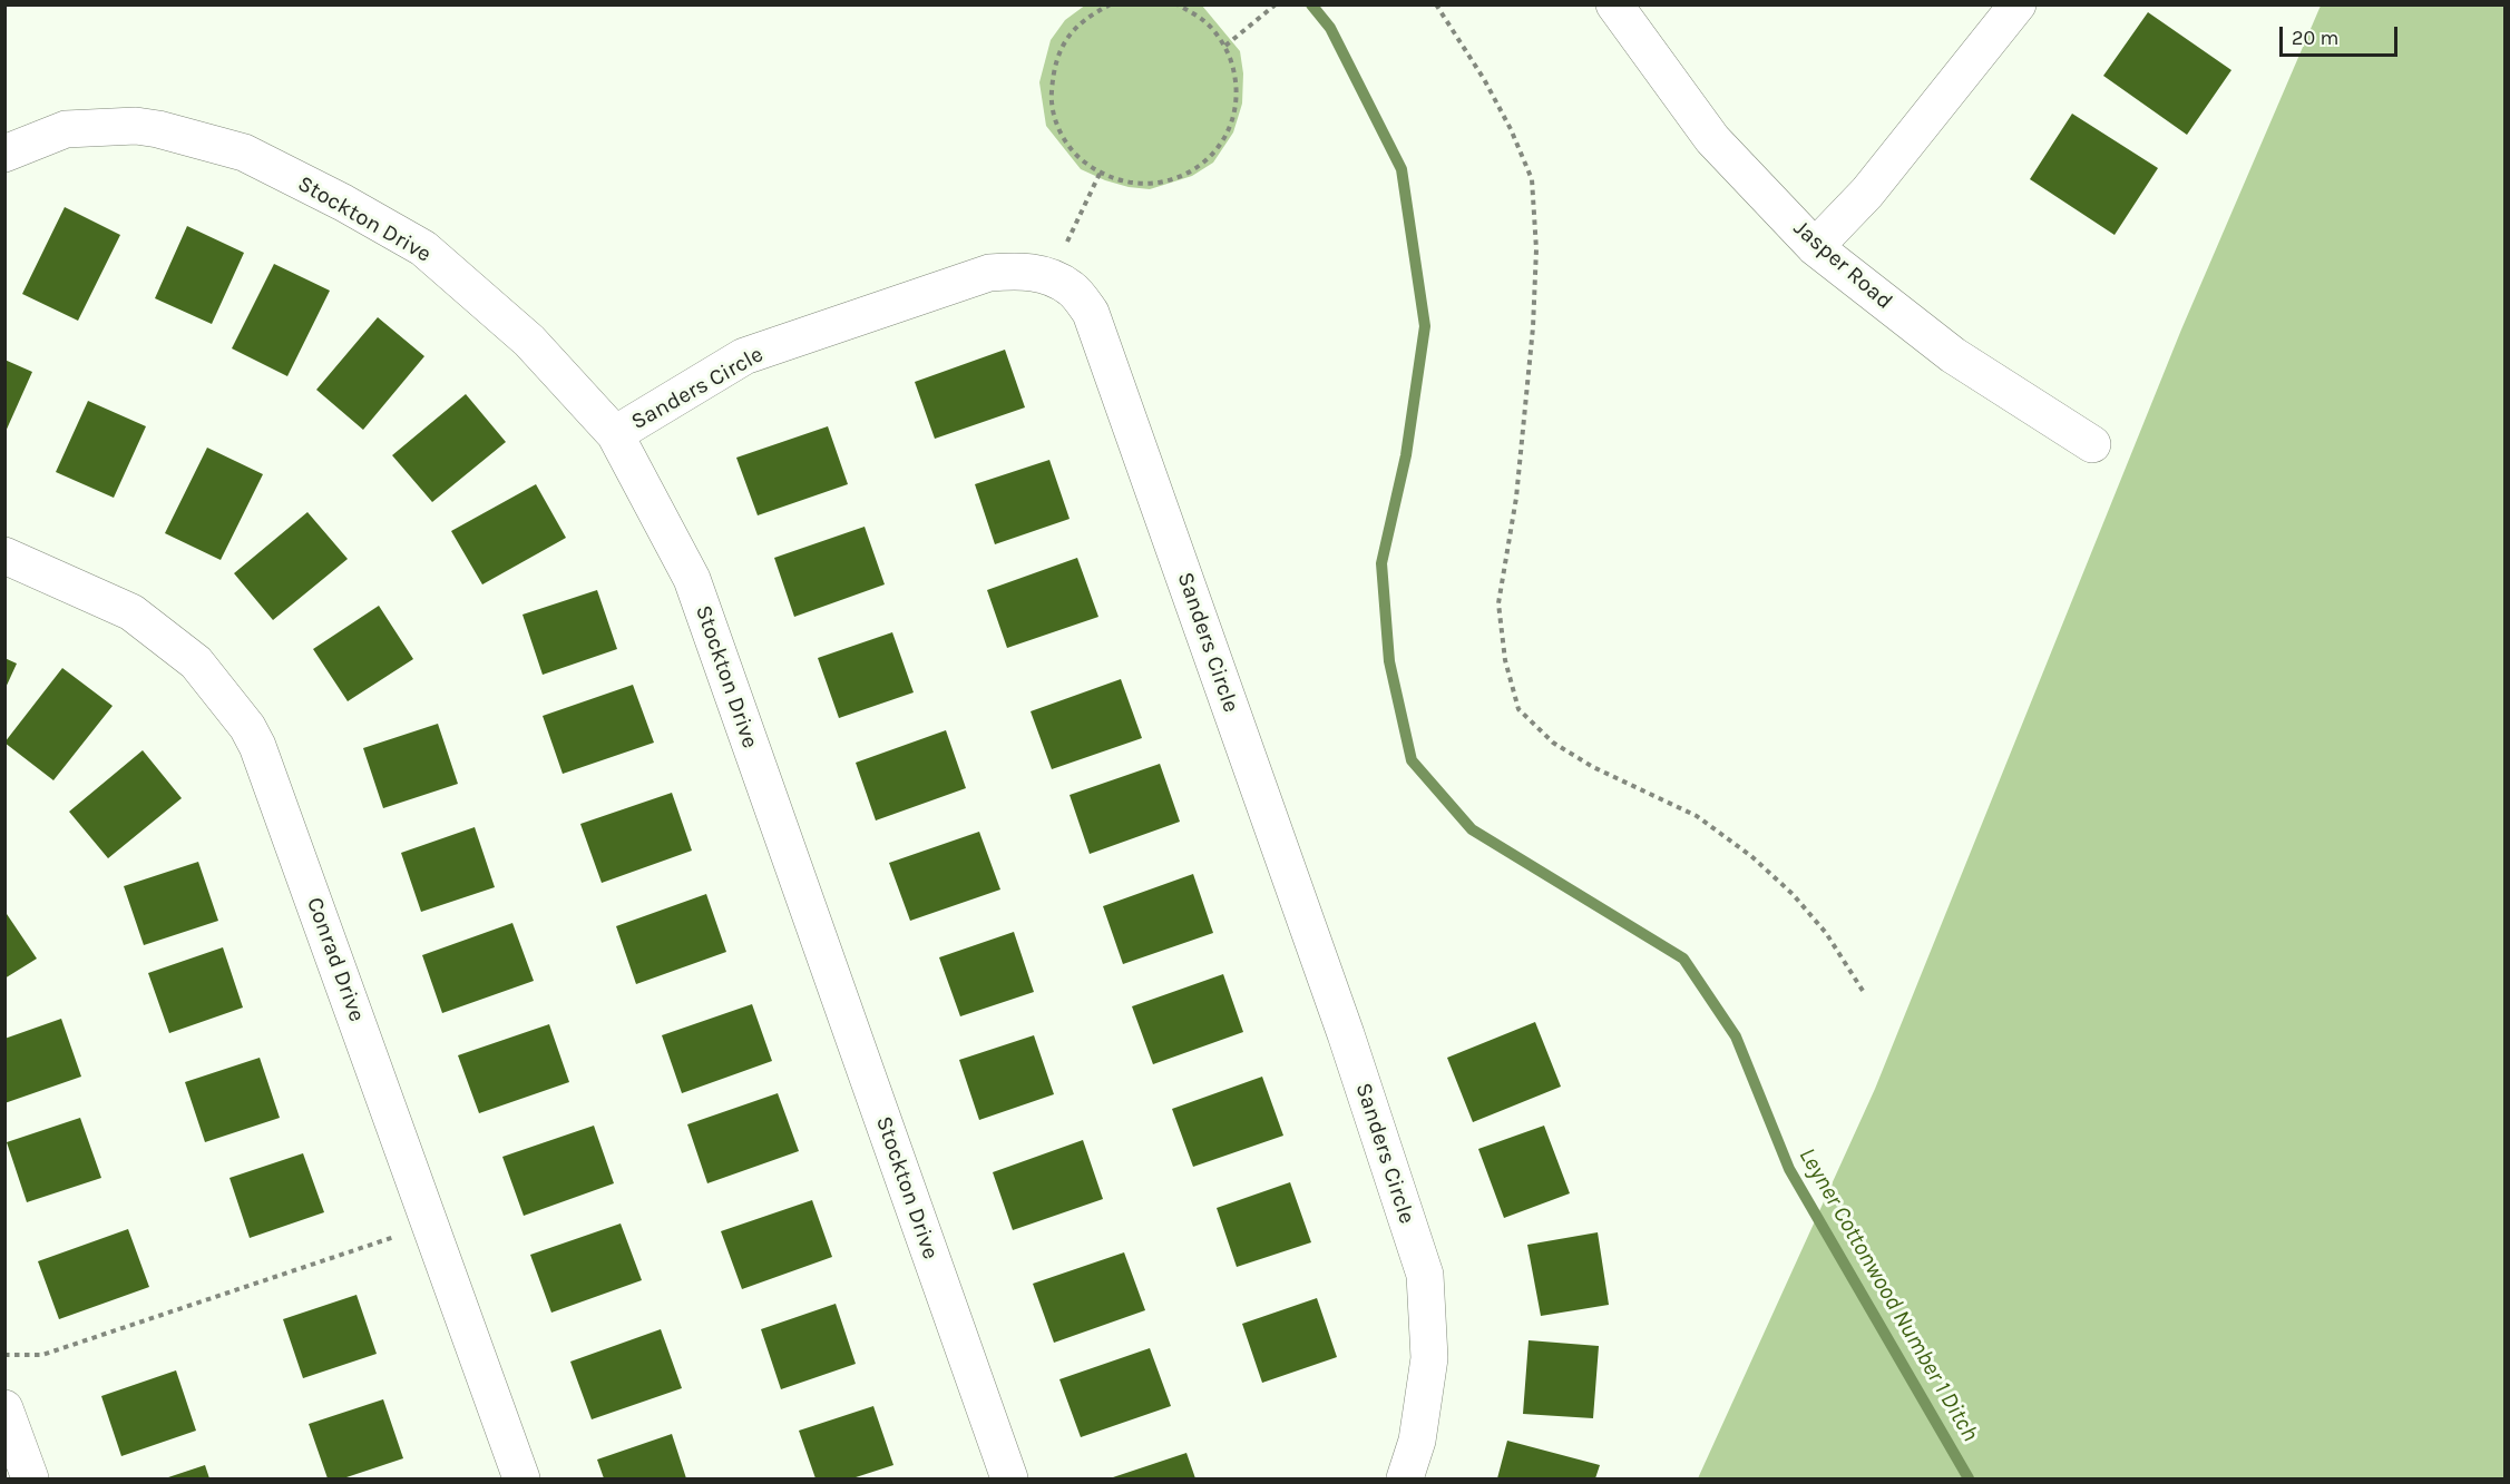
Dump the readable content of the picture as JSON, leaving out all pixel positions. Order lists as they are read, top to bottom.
{
  "streets": {
    "street": [
      "Stockton Drive",
      "Jasper Road",
      "Sanders Circle",
      "Conrad Drive"
    ]
  },
  "crossings": [
    ["Stockton Drive", "Sanders Circle"]
  ],
  "water": ["Leyner Cottonwood Number 1 Ditch"],
  "scale_bar": "20 m"
}
